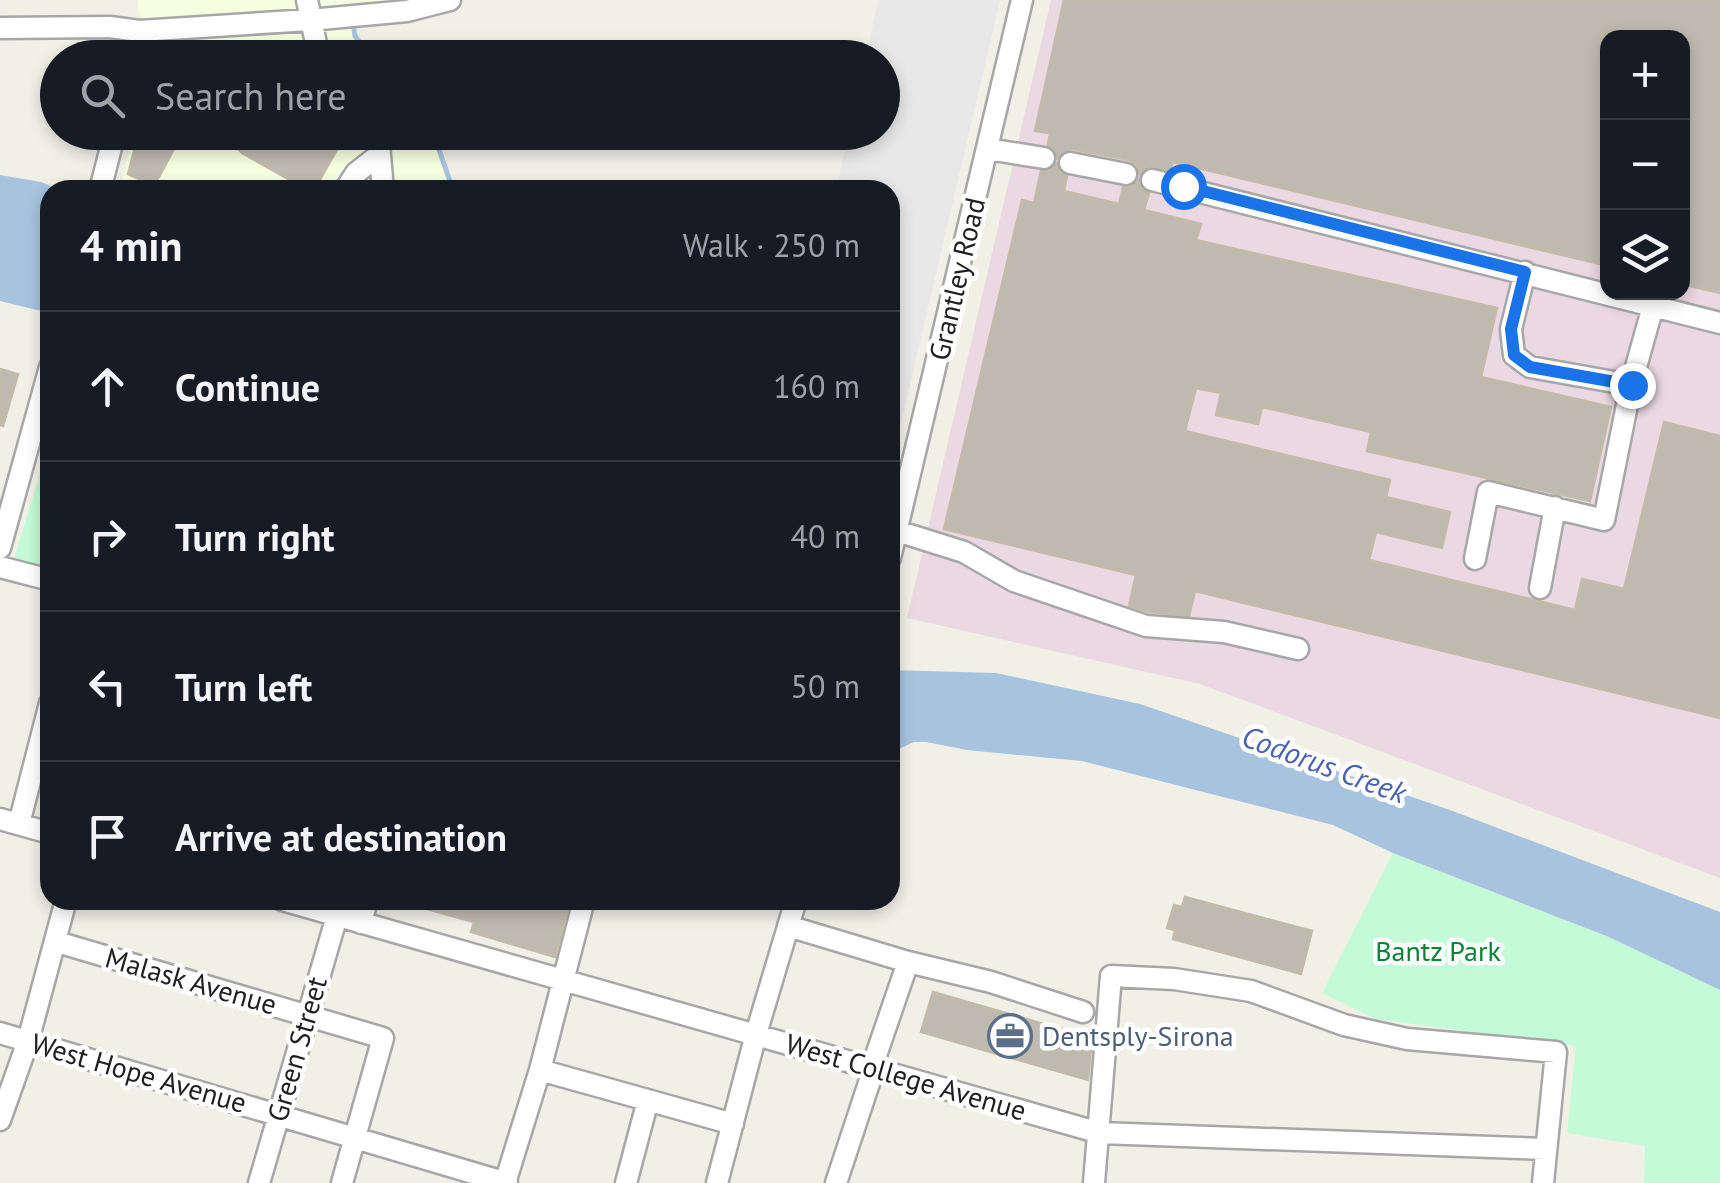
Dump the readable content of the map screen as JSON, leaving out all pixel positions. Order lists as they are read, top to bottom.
{
  "streets": {
    "street": [
      "Grantley Road",
      "Malask Avenue",
      "Green Street",
      "West Hope Avenue",
      "West College Avenue"
    ]
  },
  "crossings": [
    ["Malask Avenue", "Green Street"],
    ["Malask Avenue", "West Hope Avenue"],
    ["Green Street", "West Hope Avenue"],
    ["Green Street", "West College Avenue"]
  ],
  "water": ["Codorus Creek"],
  "parks": ["Bantz Park"],
  "places": {
    "office": ["Dentsply-Sirona"]
  },
  "page": {
    "map_buttons": ["+", "−"],
    "search": "Search here",
    "heading": ["4 min", "Walk · 250 m"],
    "list": [
      ["Continue", "160 m"],
      ["Turn right", "40 m"],
      ["Turn left", "50 m"],
      "Arrive at destination"
    ]
  }
}
